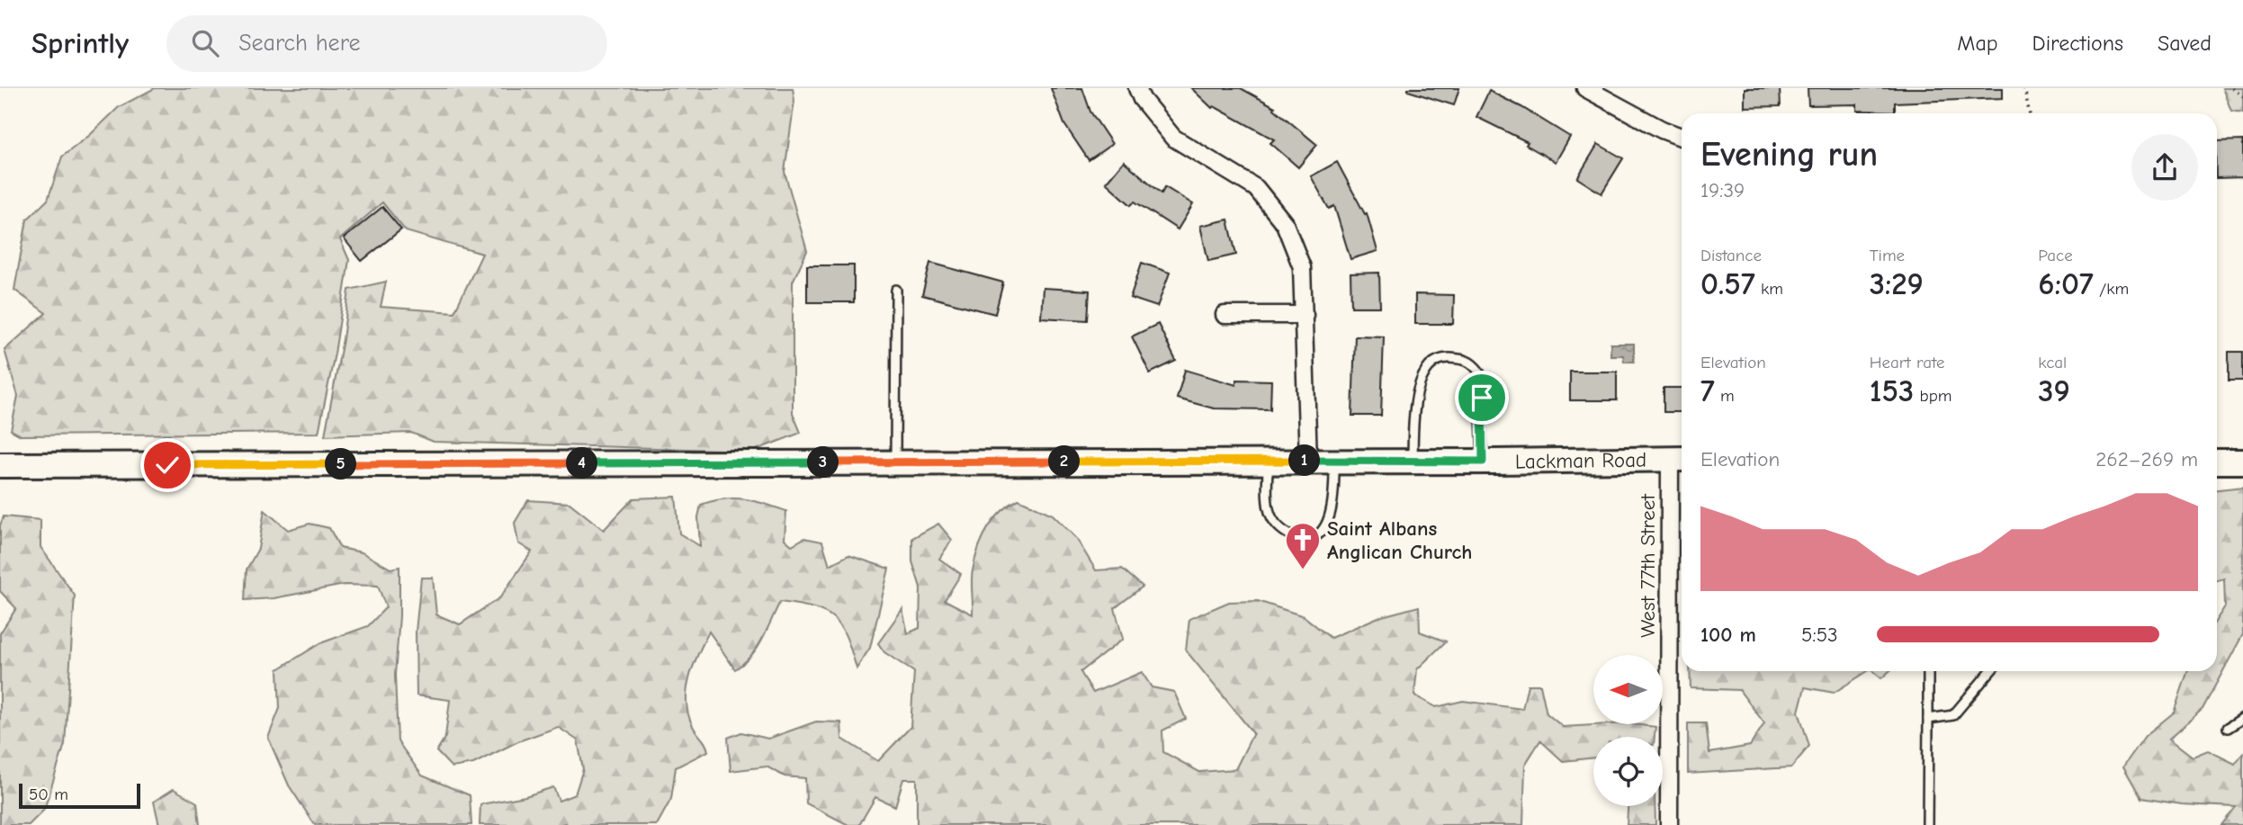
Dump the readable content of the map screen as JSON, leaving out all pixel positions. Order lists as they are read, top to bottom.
{
  "streets": {
    "main road": ["Lackman Road"],
    "street": ["West 77th Street"]
  },
  "crossings": [
    ["Lackman Road", "West 77th Street"]
  ],
  "places": {
    "church": ["Saint Albans Anglican Church"]
  },
  "scale_bar": "50 m",
  "north": "left",
  "page": {
    "header": "Sprintly",
    "search": "Search here",
    "nav": ["Map", "Directions", "Saved"],
    "heading": ["Evening run", "19:39"],
    "stats": [
      ["Distance", "0.57 km"],
      ["Time", "3:29"],
      ["Pace", "6:07 /km"],
      ["Elevation", "7 m"],
      ["Heart rate", "153 bpm"],
      ["kcal", "39"]
    ],
    "chart": ["Elevation", "262–269 m"],
    "pins": [
      "1",
      "2",
      "3",
      "4",
      "5"
    ],
    "list": [
      {
        "name": "100 m",
        "note": "5:53"
      }
    ],
    "scale": "50 m"
  }
}
